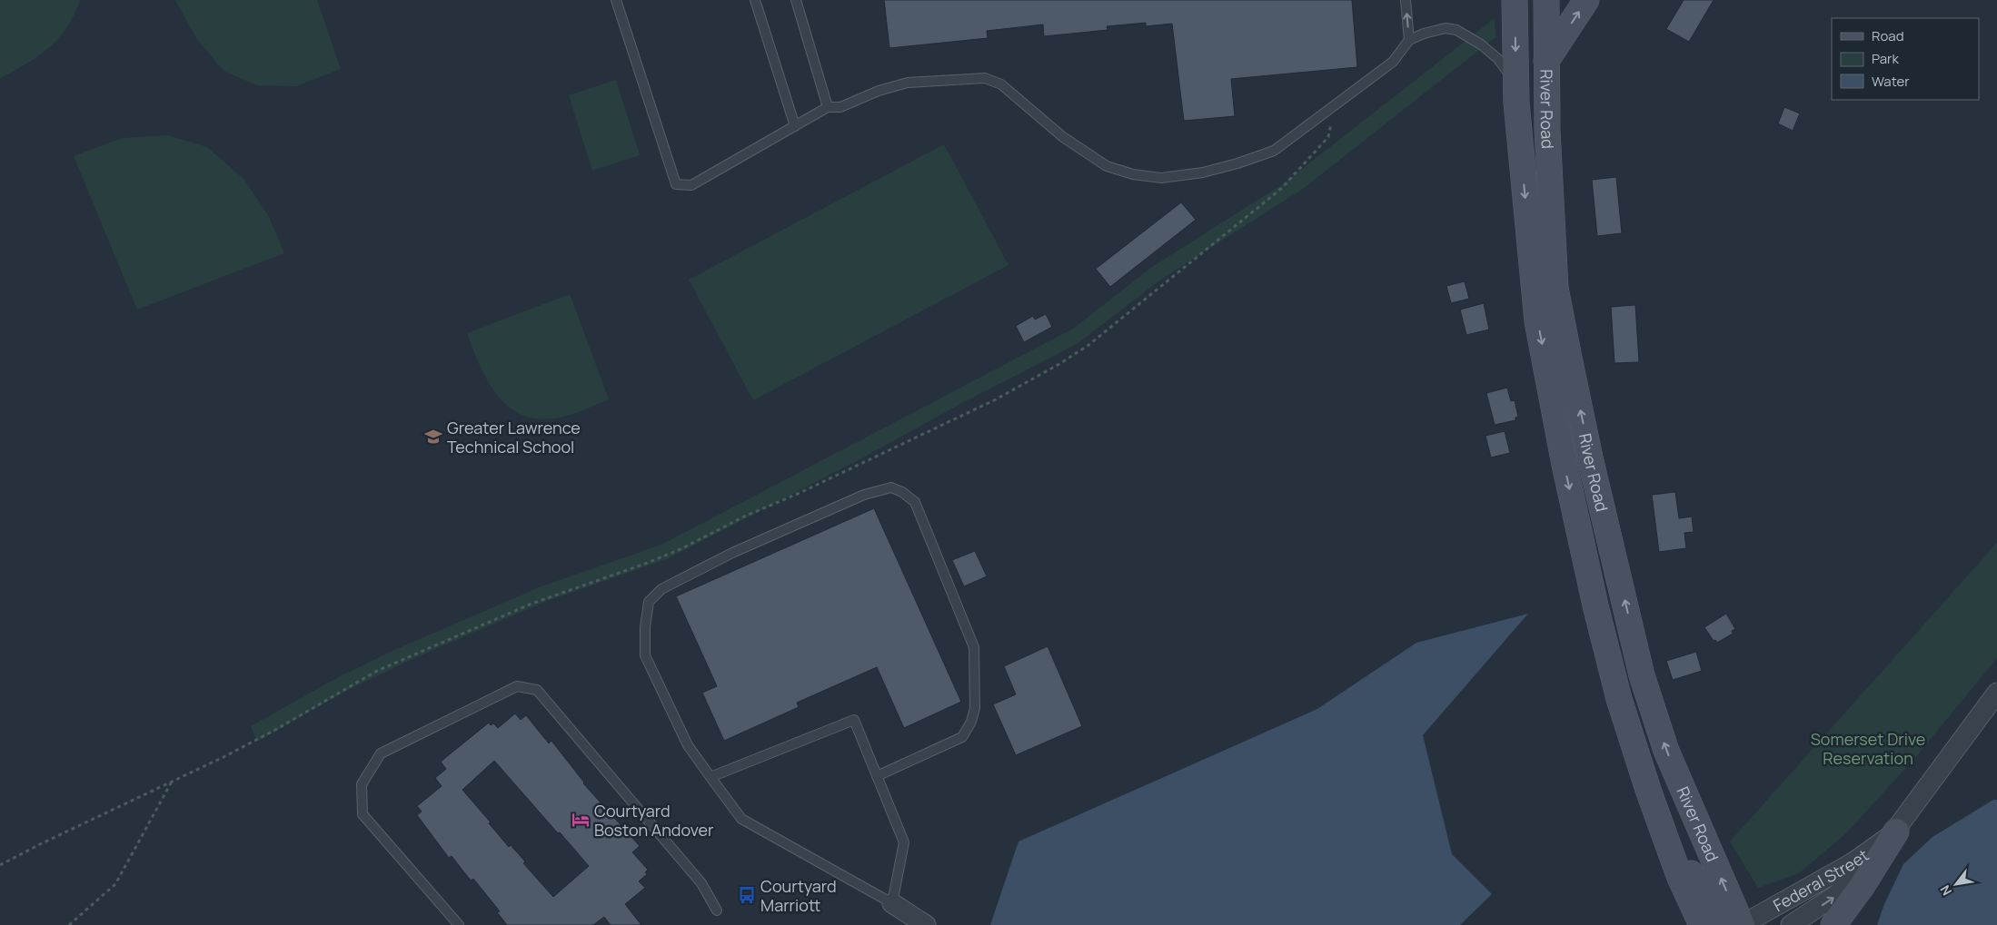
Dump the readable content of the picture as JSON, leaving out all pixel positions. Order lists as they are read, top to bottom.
{
  "streets": {
    "main road": ["River Road"],
    "street": ["Federal Street"]
  },
  "crossings": [
    ["River Road", "Federal Street"]
  ],
  "parks": ["Somerset Drive Reservation"],
  "places": {
    "school or university": ["Greater Lawrence Technical School"],
    "hotel": ["Courtyard Boston Andover"],
    "bus stop": ["Courtyard Marriott"]
  },
  "legend": ["Road", "Park", "Water"],
  "north": "bottom left"
}
